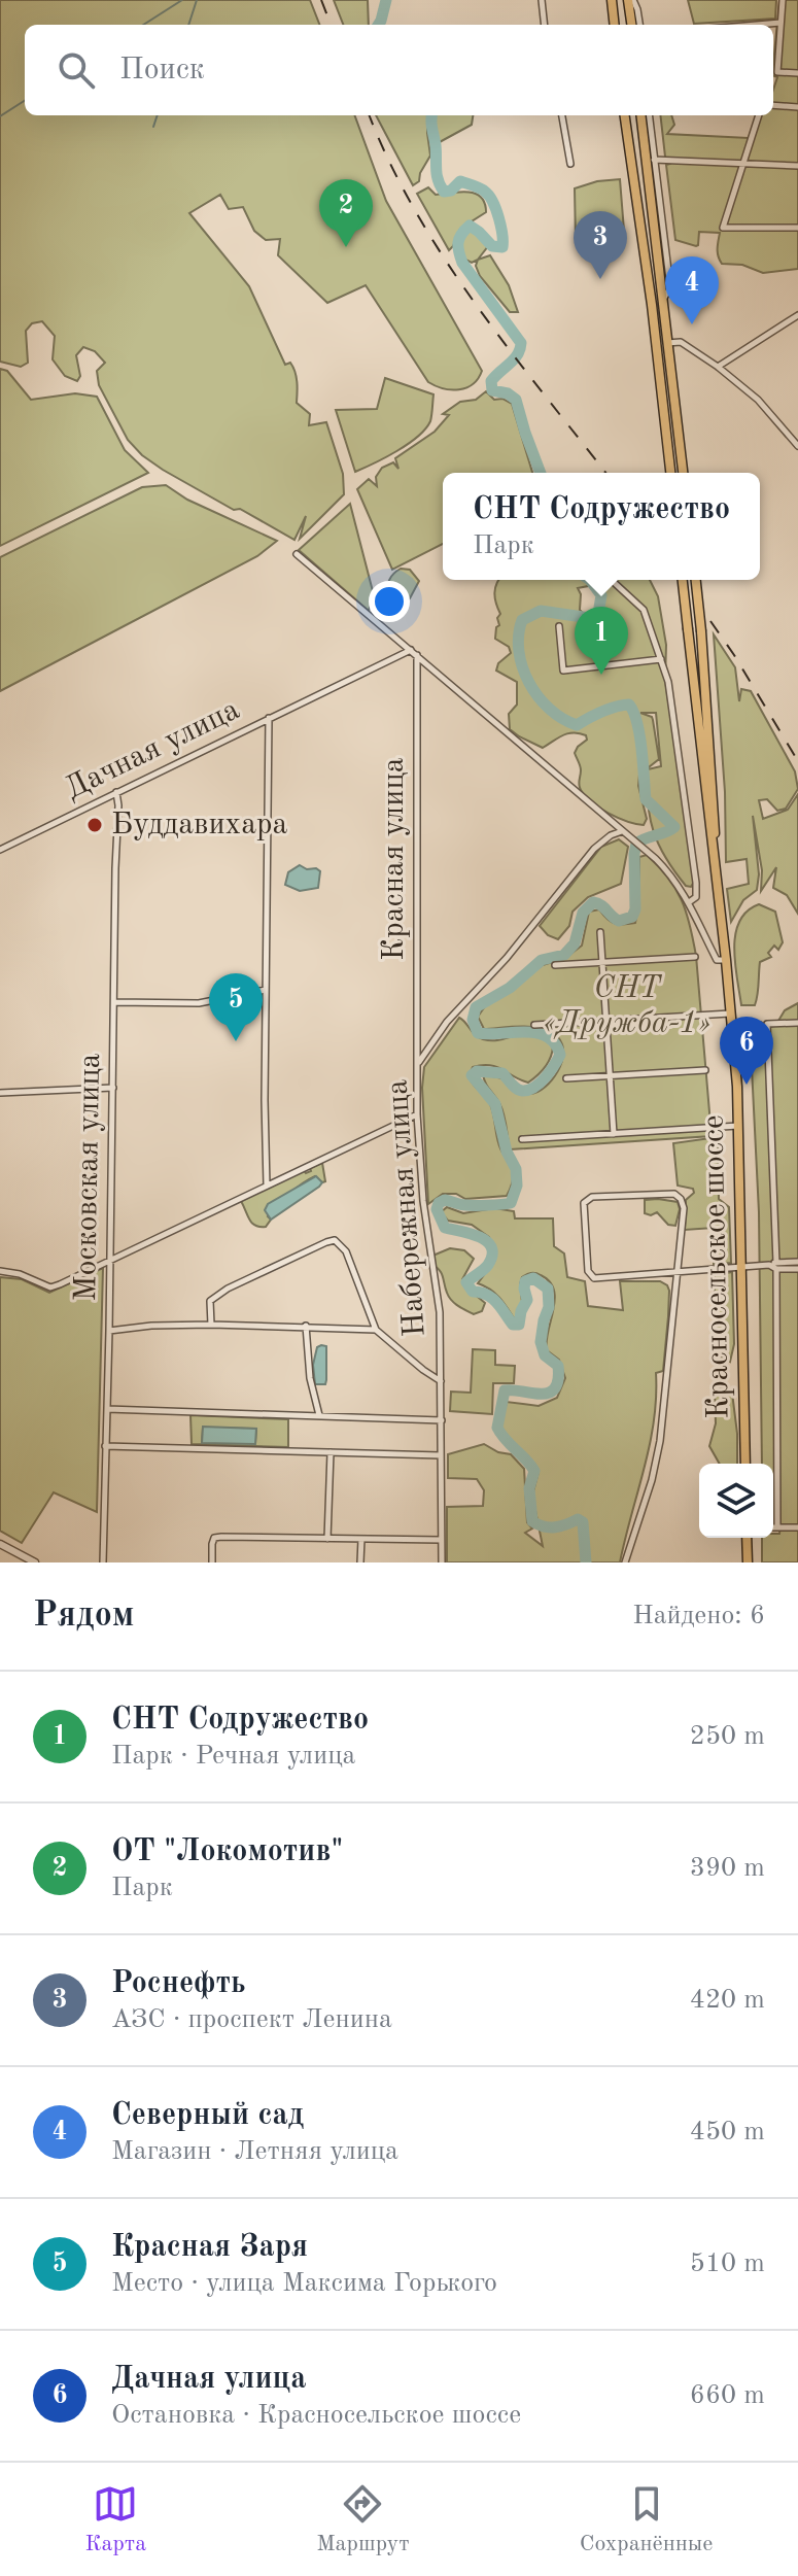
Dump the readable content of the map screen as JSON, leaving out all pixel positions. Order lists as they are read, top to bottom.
{
  "streets": {
    "highway": ["Красносельское шоссе"],
    "street": [
      "Дачная улица",
      "Красная улица",
      "Московская улица",
      "Набережная улица"
    ]
  },
  "crossings": [
    ["Дачная улица", "Красная улица"],
    ["Дачная улица", "Московская улица"],
    ["Красная улица", "Набережная улица"]
  ],
  "parks": ["СНТ «Дружба-1»"],
  "places": ["Буддавихара"],
  "page": {
    "search": "Поиск",
    "pins": [
      "2",
      "3",
      "4",
      "1",
      "5",
      "6"
    ],
    "popup": ["СНТ Содружество", "Парк"],
    "heading": ["Рядом", "Найдено: 6"],
    "list": [
      {
        "mark": "1",
        "name": "СНТ Содружество",
        "note": "Парк · Речная улица",
        "value": "250 m"
      },
      {
        "mark": "2",
        "name": "ОТ \"Локомотив\"",
        "note": "Парк",
        "value": "390 m"
      },
      {
        "mark": "3",
        "name": "Роснефть",
        "note": "АЗС · проспект Ленина",
        "value": "420 m"
      },
      {
        "mark": "4",
        "name": "Северный сад",
        "note": "Магазин · Летняя улица",
        "value": "450 m"
      },
      {
        "mark": "5",
        "name": "Красная Заря",
        "note": "Место · улица Максима Горького",
        "value": "510 m"
      },
      {
        "mark": "6",
        "name": "Дачная улица",
        "note": "Остановка · Красносельское шоссе",
        "value": "660 m"
      }
    ],
    "nav": ["Карта", "Маршрут", "Сохранённые"]
  }
}
